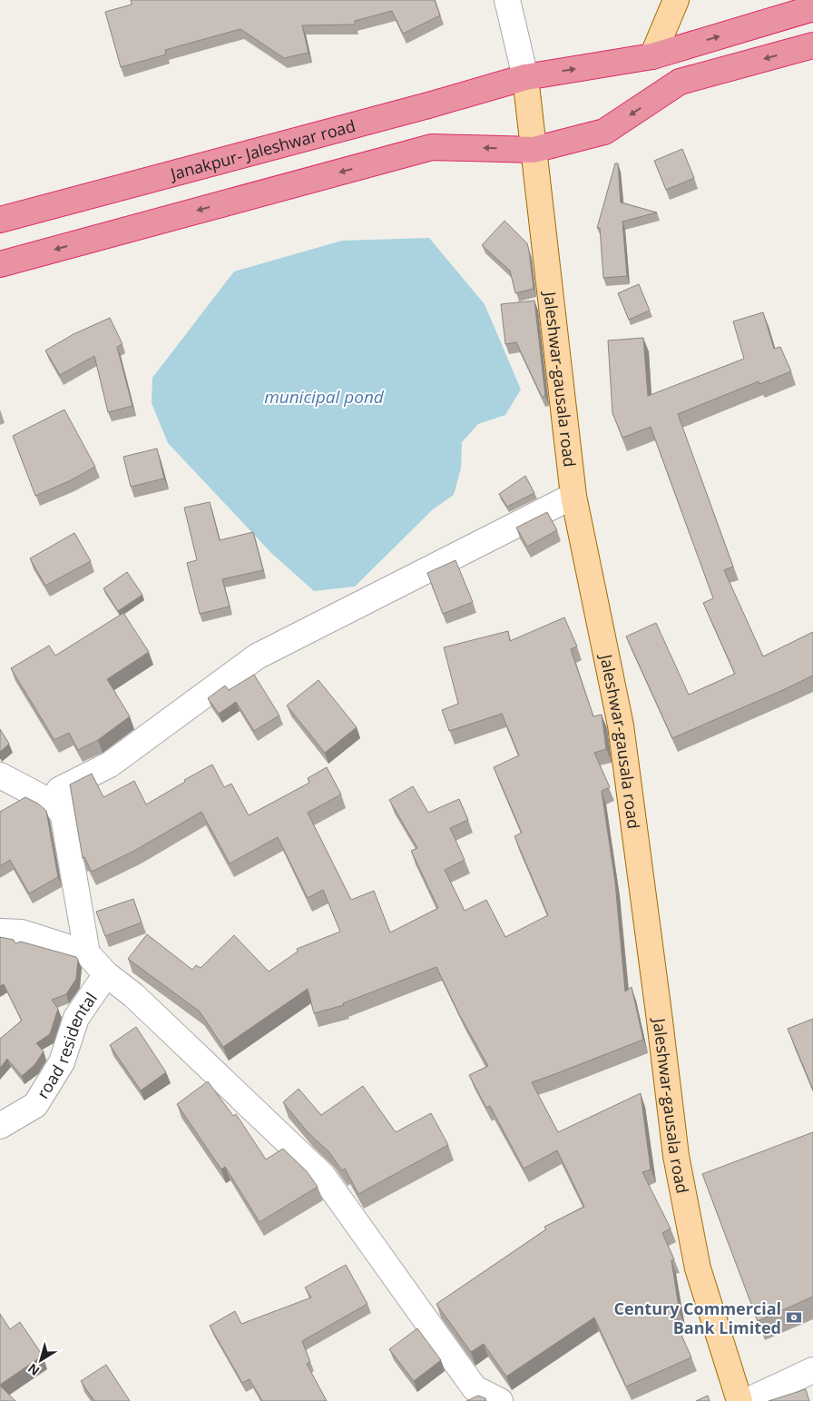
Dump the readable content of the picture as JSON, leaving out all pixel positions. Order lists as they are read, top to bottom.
{
  "streets": {
    "highway": ["Janakpur- Jaleshwar road"],
    "main road": ["Jaleshwar-gausala road"],
    "street": ["road residental"]
  },
  "crossings": [
    ["Janakpur- Jaleshwar road", "Jaleshwar-gausala road"]
  ],
  "water": ["municipal pond"],
  "places": {
    "bank": ["Century Commercial Bank Limited"]
  },
  "north": "bottom left"
}
